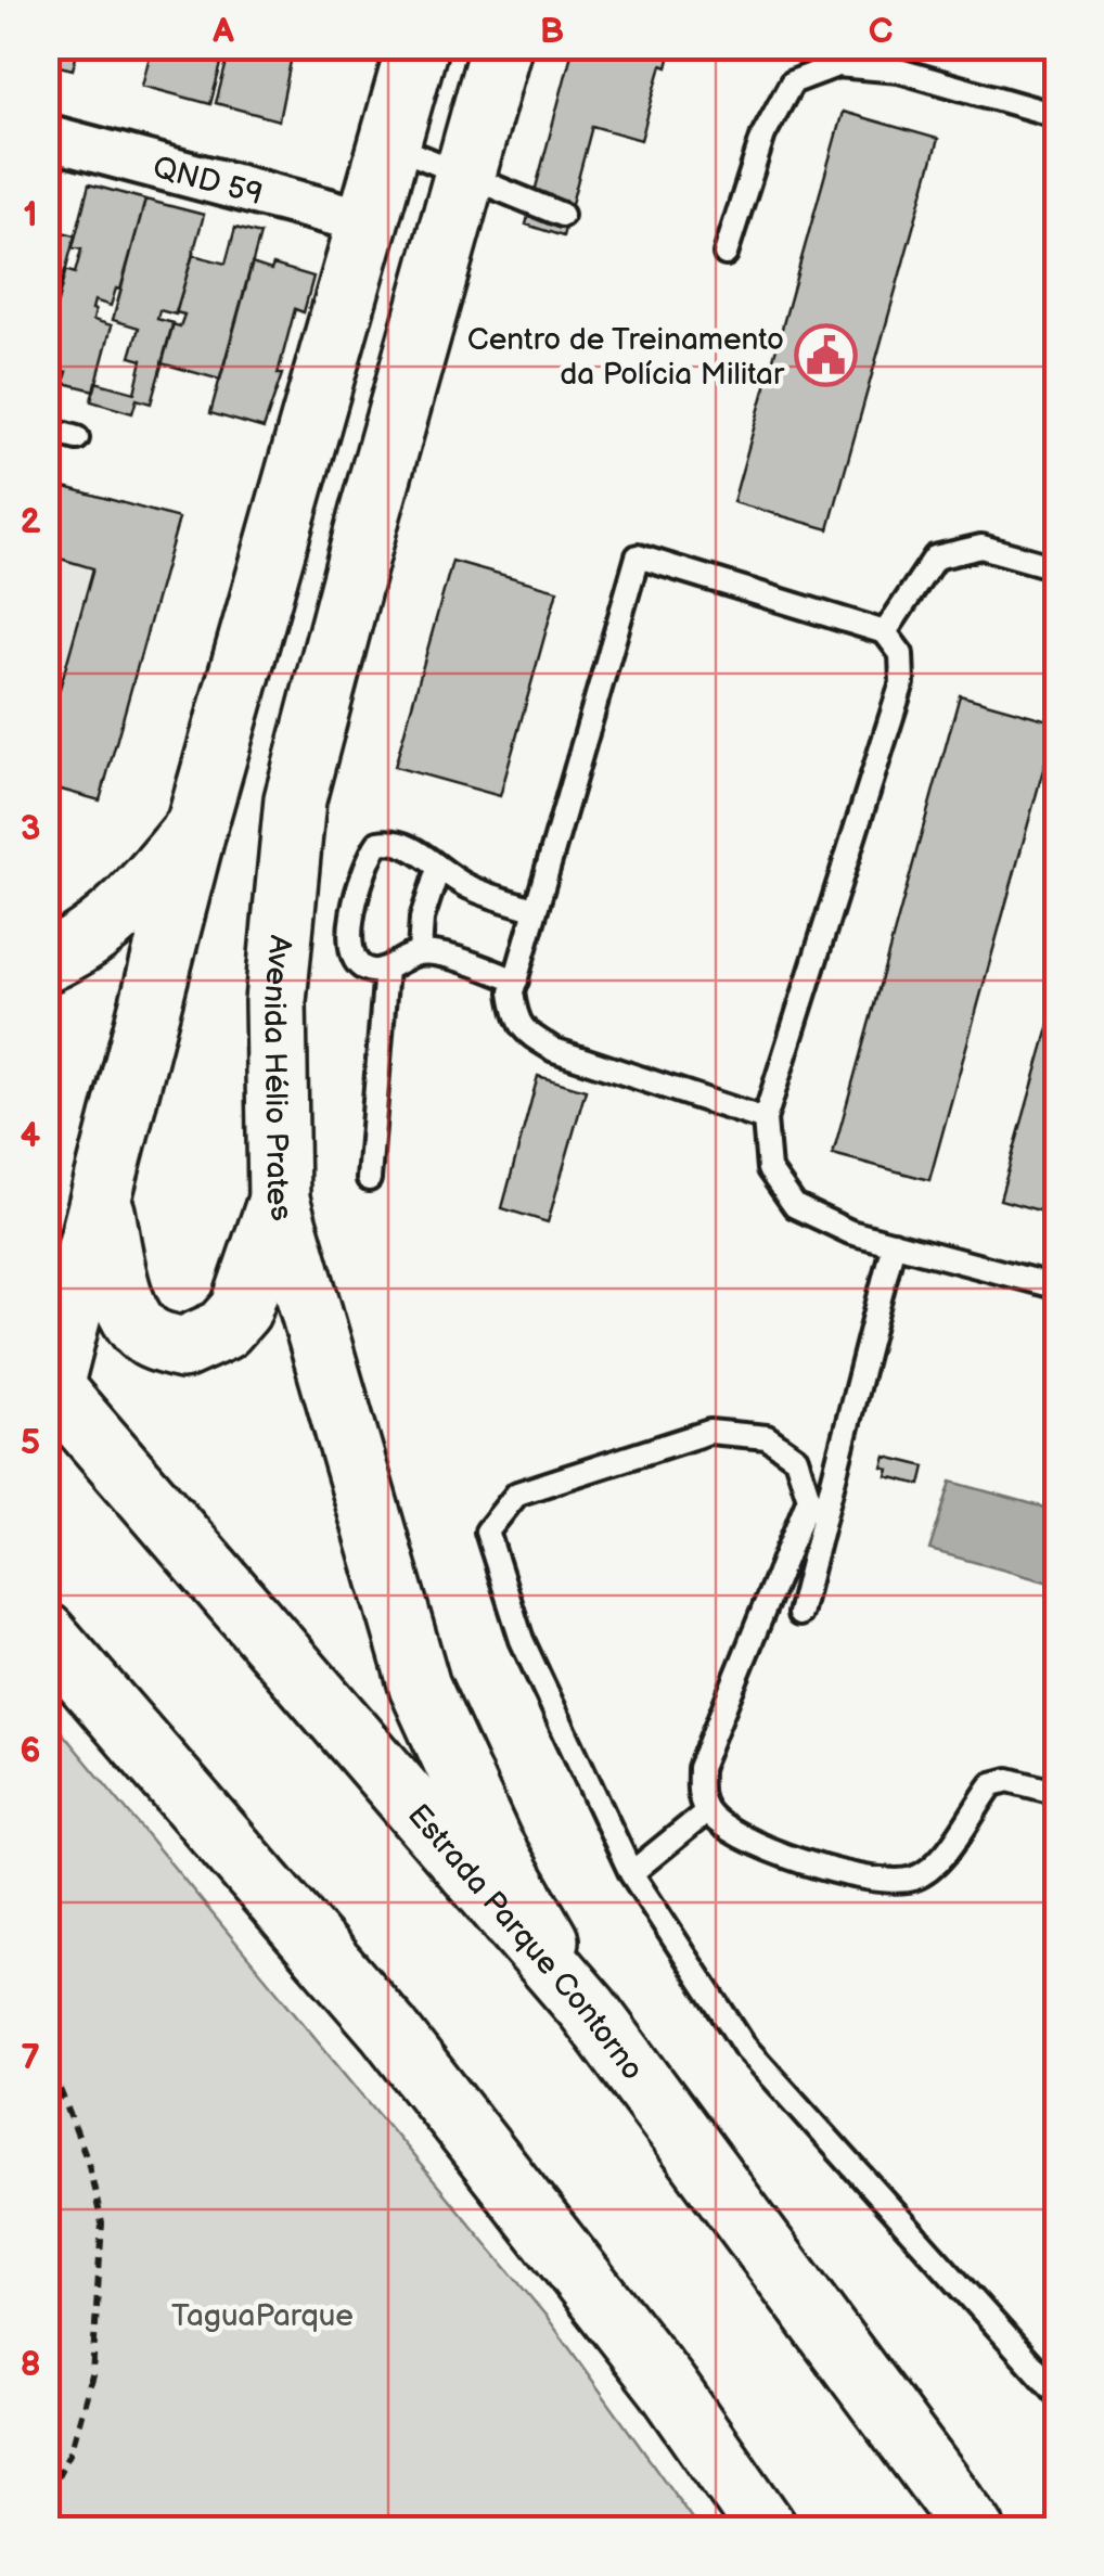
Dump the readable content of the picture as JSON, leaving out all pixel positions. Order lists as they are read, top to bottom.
{
  "streets": {
    "main road": ["Avenida Hélio Prates", "Estrada Parque Contorno"],
    "street": ["QND 59"]
  },
  "crossings": [
    ["Avenida Hélio Prates", "Estrada Parque Contorno"]
  ],
  "parks": ["TaguaParque"],
  "places": {
    "public building": ["Centro de Treinamento da Polícia Militar"]
  },
  "grid": {
    "columns": ["A", "B", "C"],
    "rows": [
      "1",
      "2",
      "3",
      "4",
      "5",
      "6",
      "7",
      "8"
    ]
  }
}
